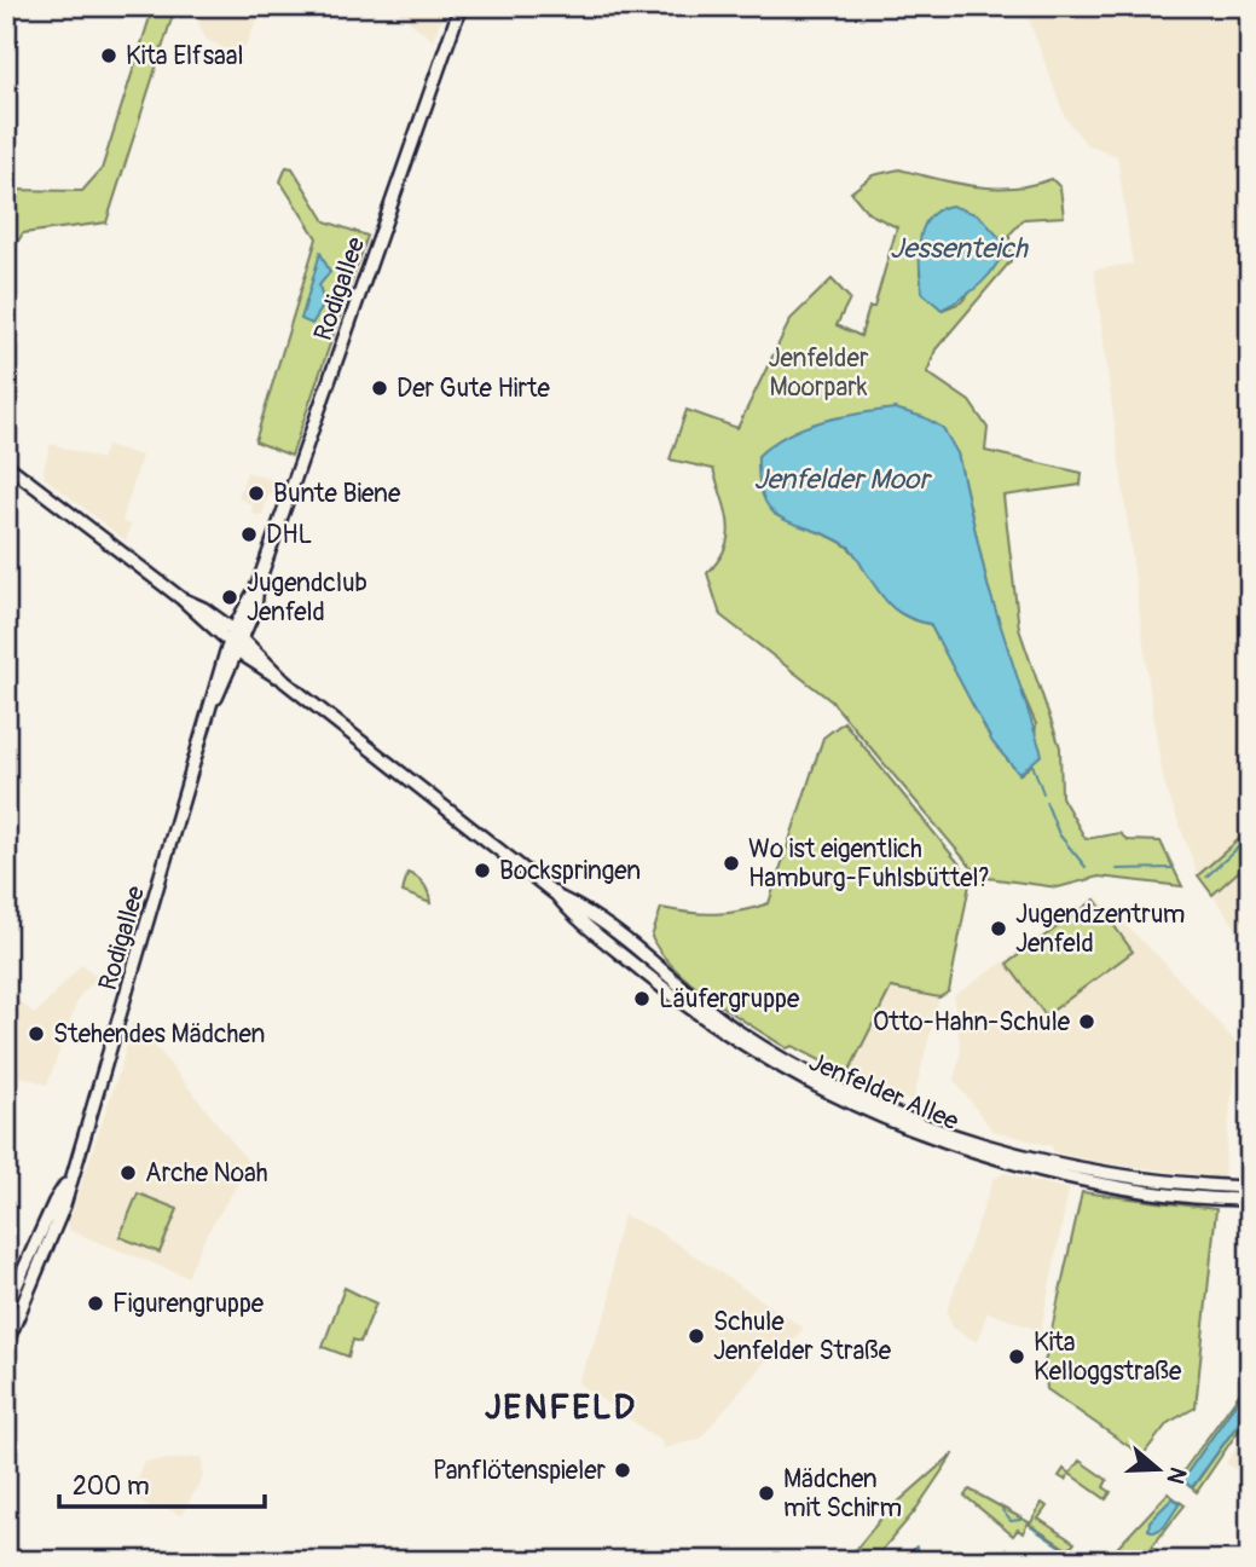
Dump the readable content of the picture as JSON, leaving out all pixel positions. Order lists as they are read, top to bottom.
{
  "streets": {
    "main road": ["Rodigallee", "Jenfelder Allee"]
  },
  "crossings": [
    ["Rodigallee", "Jenfelder Allee"]
  ],
  "districts": ["JENFELD"],
  "water": ["Jessenteich", "Jenfelder Moor"],
  "parks": ["Jenfelder Moorpark"],
  "places": [
    "Kita Elfsaal",
    "Der Gute Hirte",
    "Bunte Biene",
    "DHL",
    "Jugendclub Jenfeld",
    "Wo ist eigentlich Hamburg-Fuhlsbüttel?",
    "Bockspringen",
    "Jugendzentrum Jenfeld",
    "Läufergruppe",
    "Otto-Hahn-Schule",
    "Stehendes Mädchen",
    "Arche Noah",
    "Figurengruppe",
    "Schule Jenfelder Straße",
    "Kita Kelloggstraße",
    "Panflötenspieler",
    "Mädchen mit Schirm"
  ],
  "scale_bar": "200 m",
  "north": "right"
}
